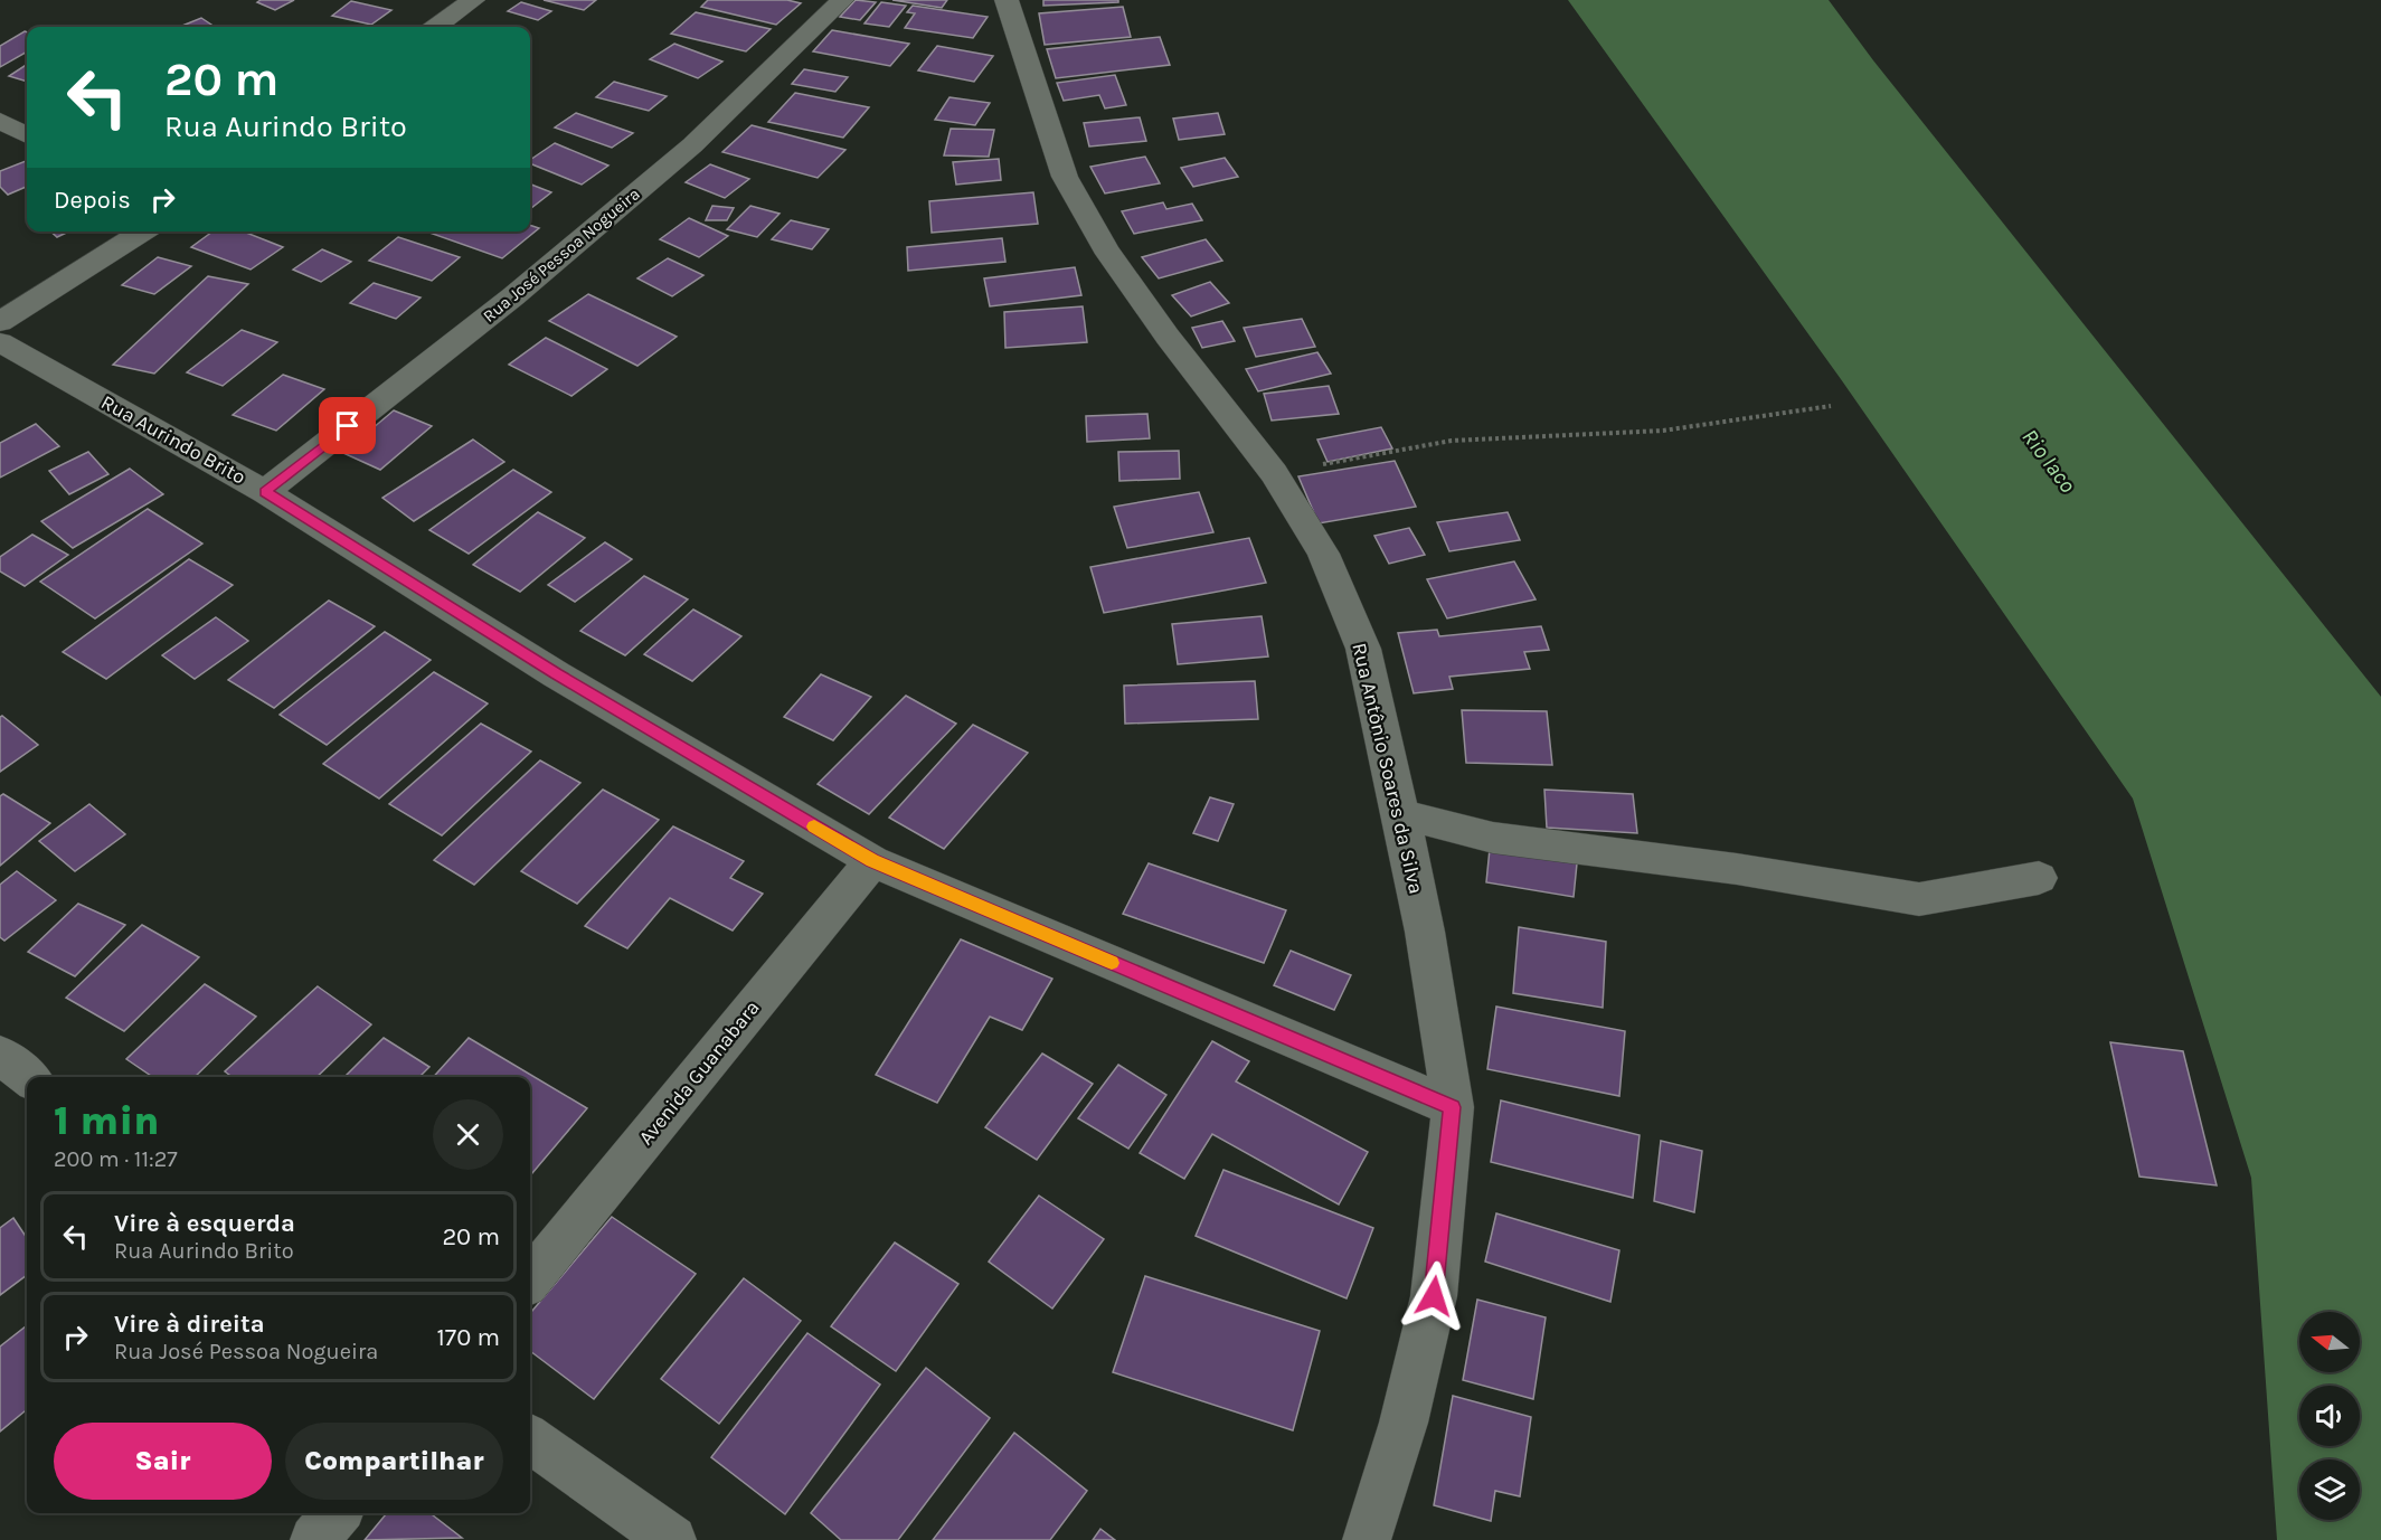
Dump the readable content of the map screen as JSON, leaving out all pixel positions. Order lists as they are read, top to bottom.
{
  "streets": {
    "street": [
      "Rua José Pessoa Nogueira",
      "Rua Aurindo Brito",
      "Rua Antônio Soares da Silva",
      "Avenida Guanabara"
    ]
  },
  "crossings": [
    ["Rua José Pessoa Nogueira", "Rua Aurindo Brito"],
    ["Rua Aurindo Brito", "Rua Antônio Soares da Silva"],
    ["Rua Aurindo Brito", "Avenida Guanabara"]
  ],
  "water": ["Rio Iaco"],
  "north": "left",
  "page": {
    "turn": ["20 m", "Rua Aurindo Brito"],
    "then": "Depois",
    "heading": ["1 min", "200 m · 11:27"],
    "list": [
      {
        "name": "Vire à esquerda",
        "note": "Rua Aurindo Brito",
        "value": "20 m"
      },
      {
        "name": "Vire à direita",
        "note": "Rua José Pessoa Nogueira",
        "value": "170 m"
      }
    ],
    "buttons": ["Sair", "Compartilhar"]
  }
}
